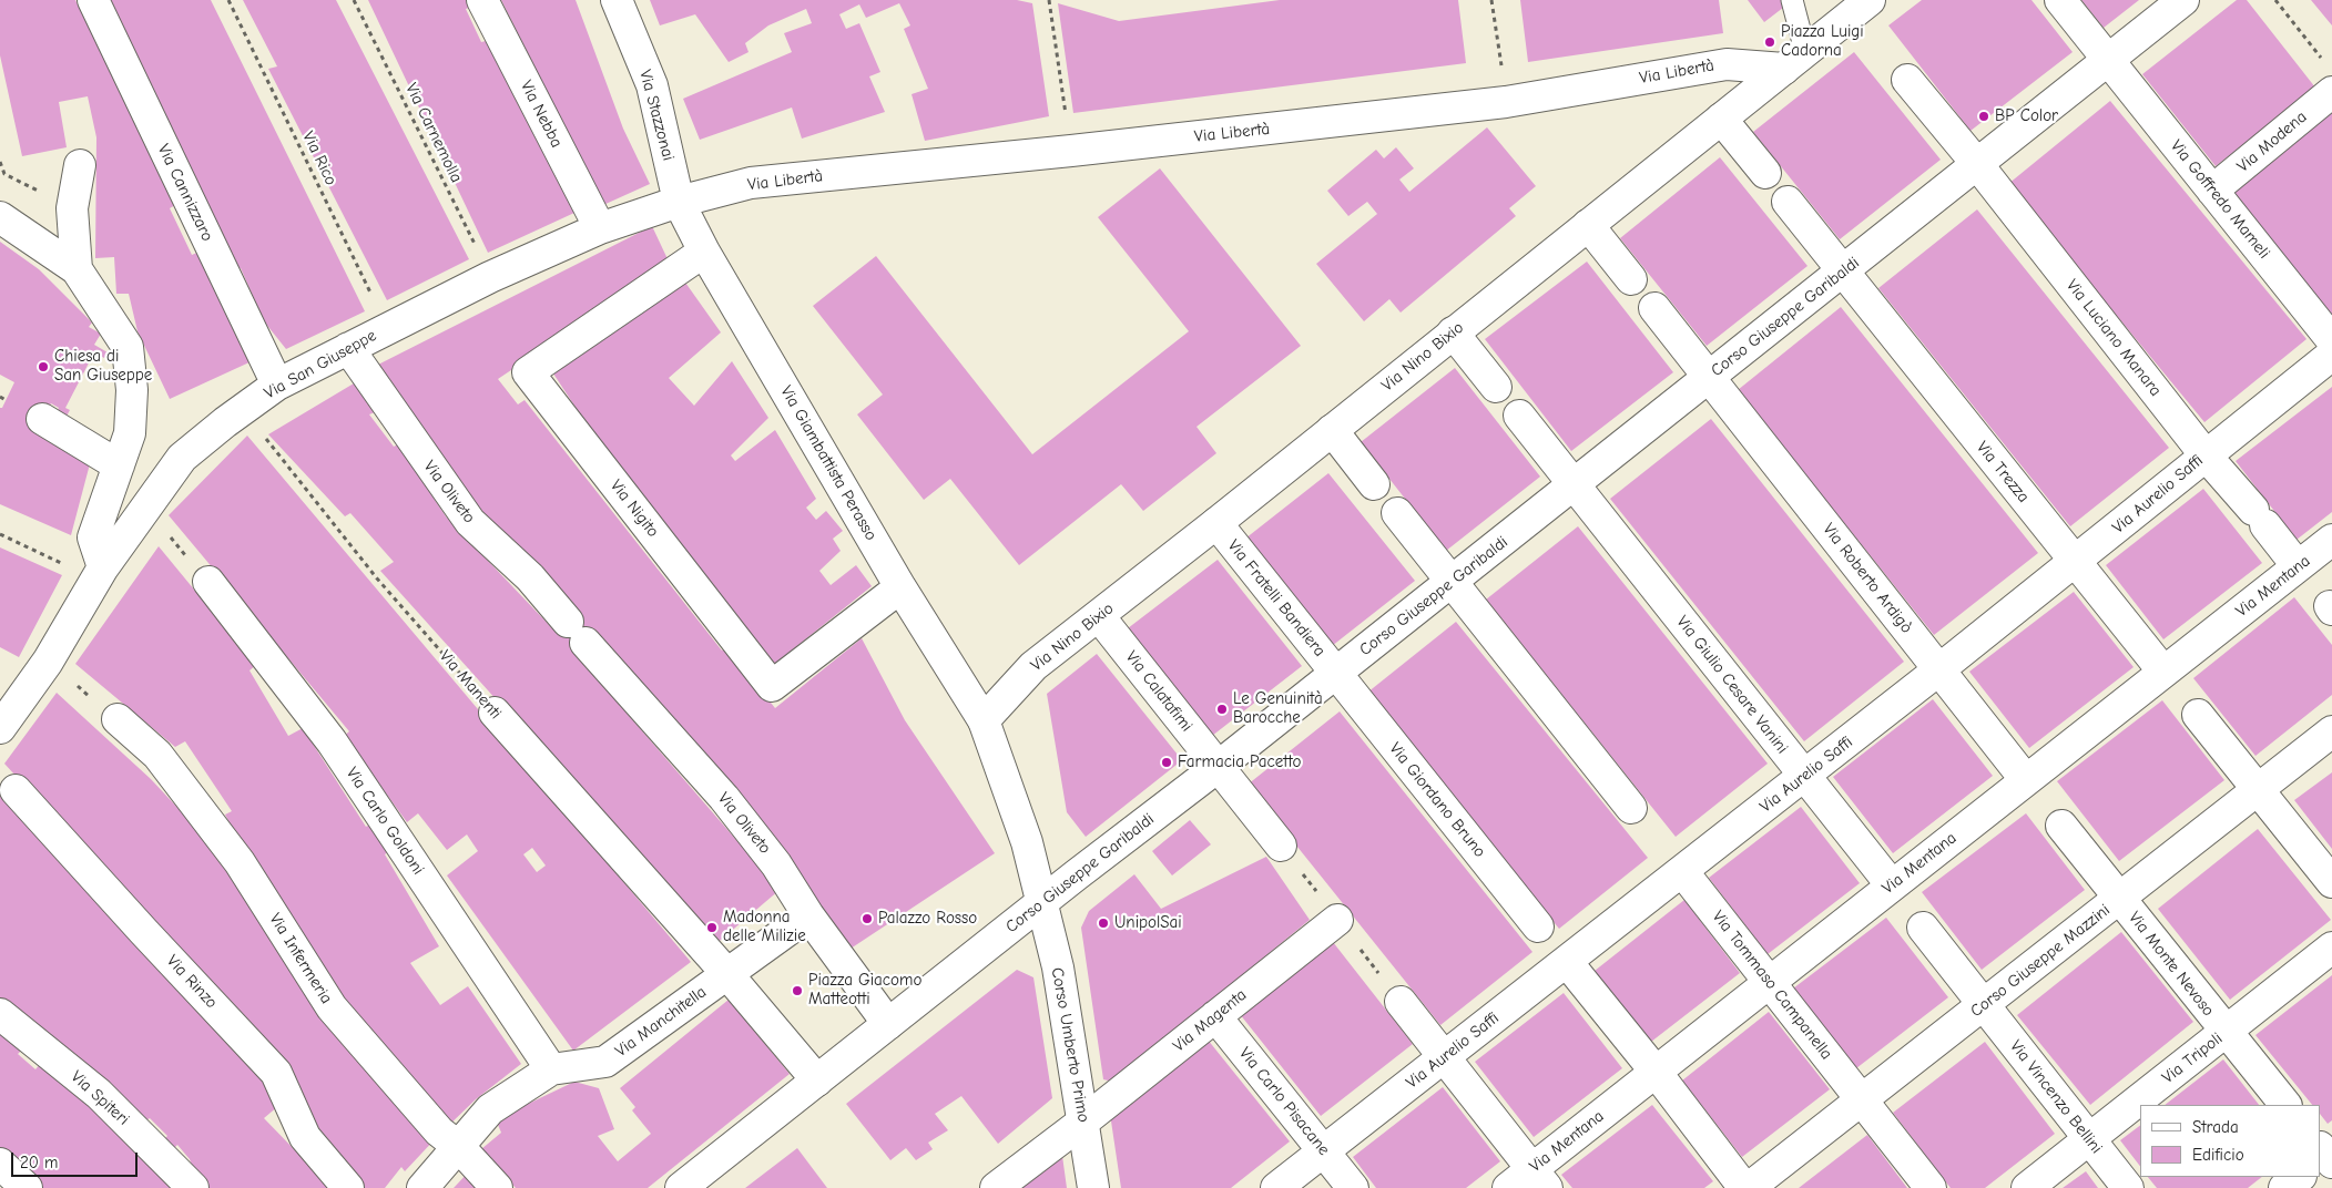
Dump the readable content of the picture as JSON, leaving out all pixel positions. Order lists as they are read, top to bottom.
{
  "streets": {
    "street": [
      "Via Libertà",
      "Via Nebba",
      "Via Stazzonai",
      "Via Modena",
      "Via Cannizzaro",
      "Via Goffredo Mameli",
      "Corso Giuseppe Garibaldi",
      "Via Luciano Manara",
      "Via Nino Bixio",
      "Via San Giuseppe",
      "Via Giambattista Perasso",
      "Via Trezza",
      "Via Oliveto",
      "Via Aurelio Saffi",
      "Via Nigito",
      "Via Roberto Ardigò",
      "Via Mentana",
      "Via Fratelli Bandiera",
      "Via Manenti",
      "Via Giulio Cesare Vanini",
      "Via Calatafimi",
      "Via Giordano Bruno",
      "Via Carlo Goldoni",
      "Via Infermeria",
      "Corso Giuseppe Mazzini",
      "Via Monte Nevoso",
      "Via Rinzo",
      "Via Tommaso Campanella",
      "Via Magenta",
      "Via Manchitella",
      "Corso Umberto Primo",
      "Via Tripoli",
      "Via Vincenzo Bellini",
      "Via Spiteri",
      "Via Carlo Pisacane"
    ],
    "path": ["Via Carnemolla", "Via Rico"]
  },
  "crossings": [
    ["Via Libertà", "Via Stazzonai"],
    ["Via Libertà", "Via Nino Bixio"],
    ["Via Libertà", "Via San Giuseppe"],
    ["Via Libertà", "Via Giambattista Perasso"],
    ["Via Nebba", "Via San Giuseppe"],
    ["Via Stazzonai", "Via San Giuseppe"],
    ["Via Stazzonai", "Via Giambattista Perasso"],
    ["Via Carnemolla", "Via San Giuseppe"],
    ["Via Modena", "Via Goffredo Mameli"],
    ["Via Rico", "Via San Giuseppe"],
    ["Via Cannizzaro", "Via San Giuseppe"],
    ["Via Goffredo Mameli", "Corso Giuseppe Garibaldi"],
    ["Corso Giuseppe Garibaldi", "Via Luciano Manara"],
    ["Corso Giuseppe Garibaldi", "Via Trezza"],
    ["Corso Giuseppe Garibaldi", "Via Oliveto"],
    ["Corso Giuseppe Garibaldi", "Via Roberto Ardigò"],
    ["Corso Giuseppe Garibaldi", "Via Fratelli Bandiera"],
    ["Corso Giuseppe Garibaldi", "Via Manenti"],
    ["Corso Giuseppe Garibaldi", "Via Giulio Cesare Vanini"],
    ["Corso Giuseppe Garibaldi", "Via Calatafimi"],
    ["Corso Giuseppe Garibaldi", "Via Giordano Bruno"],
    ["Corso Giuseppe Garibaldi", "Corso Umberto Primo"],
    ["Via Luciano Manara", "Via Aurelio Saffi"],
    ["Via Luciano Manara", "Via Mentana"],
    ["Via Nino Bixio", "Via Giambattista Perasso"],
    ["Via Nino Bixio", "Via Fratelli Bandiera"],
    ["Via Nino Bixio", "Via Calatafimi"],
    ["Via Nino Bixio", "Corso Umberto Primo"],
    ["Via San Giuseppe", "Via Giambattista Perasso"],
    ["Via San Giuseppe", "Via Oliveto"],
    ["Via San Giuseppe", "Via Manenti"],
    ["Via Giambattista Perasso", "Via Nigito"],
    ["Via Giambattista Perasso", "Corso Umberto Primo"],
    ["Via Trezza", "Via Aurelio Saffi"],
    ["Via Trezza", "Via Mentana"],
    ["Via Oliveto", "Via Manchitella"],
    ["Via Aurelio Saffi", "Via Roberto Ardigò"],
    ["Via Aurelio Saffi", "Via Giulio Cesare Vanini"],
    ["Via Aurelio Saffi", "Via Tommaso Campanella"],
    ["Via Aurelio Saffi", "Via Carlo Pisacane"],
    ["Via Roberto Ardigò", "Via Mentana"],
    ["Via Mentana", "Via Giulio Cesare Vanini"],
    ["Via Mentana", "Via Tommaso Campanella"],
    ["Via Fratelli Bandiera", "Via Giordano Bruno"],
    ["Via Manenti", "Via Manchitella"],
    ["Via Carlo Goldoni", "Via Manchitella"],
    ["Via Infermeria", "Via Manchitella"],
    ["Corso Giuseppe Mazzini", "Via Monte Nevoso"],
    ["Corso Giuseppe Mazzini", "Via Tommaso Campanella"],
    ["Corso Giuseppe Mazzini", "Via Vincenzo Bellini"],
    ["Via Monte Nevoso", "Via Tripoli"],
    ["Via Magenta", "Corso Umberto Primo"],
    ["Via Magenta", "Via Carlo Pisacane"],
    ["Via Tripoli", "Via Vincenzo Bellini"]
  ],
  "places": [
    "Piazza Luigi Cadorna",
    "BP Color",
    "Chiesa di San Giuseppe",
    "Le Genuinità Barocche",
    "Farmacia Pacetto",
    "Palazzo Rosso",
    "UnipolSai",
    "Madonna delle Milizie",
    "Piazza Giacomo Matteotti"
  ],
  "legend": ["Strada", "Edificio"],
  "scale_bar": "20 m"
}
